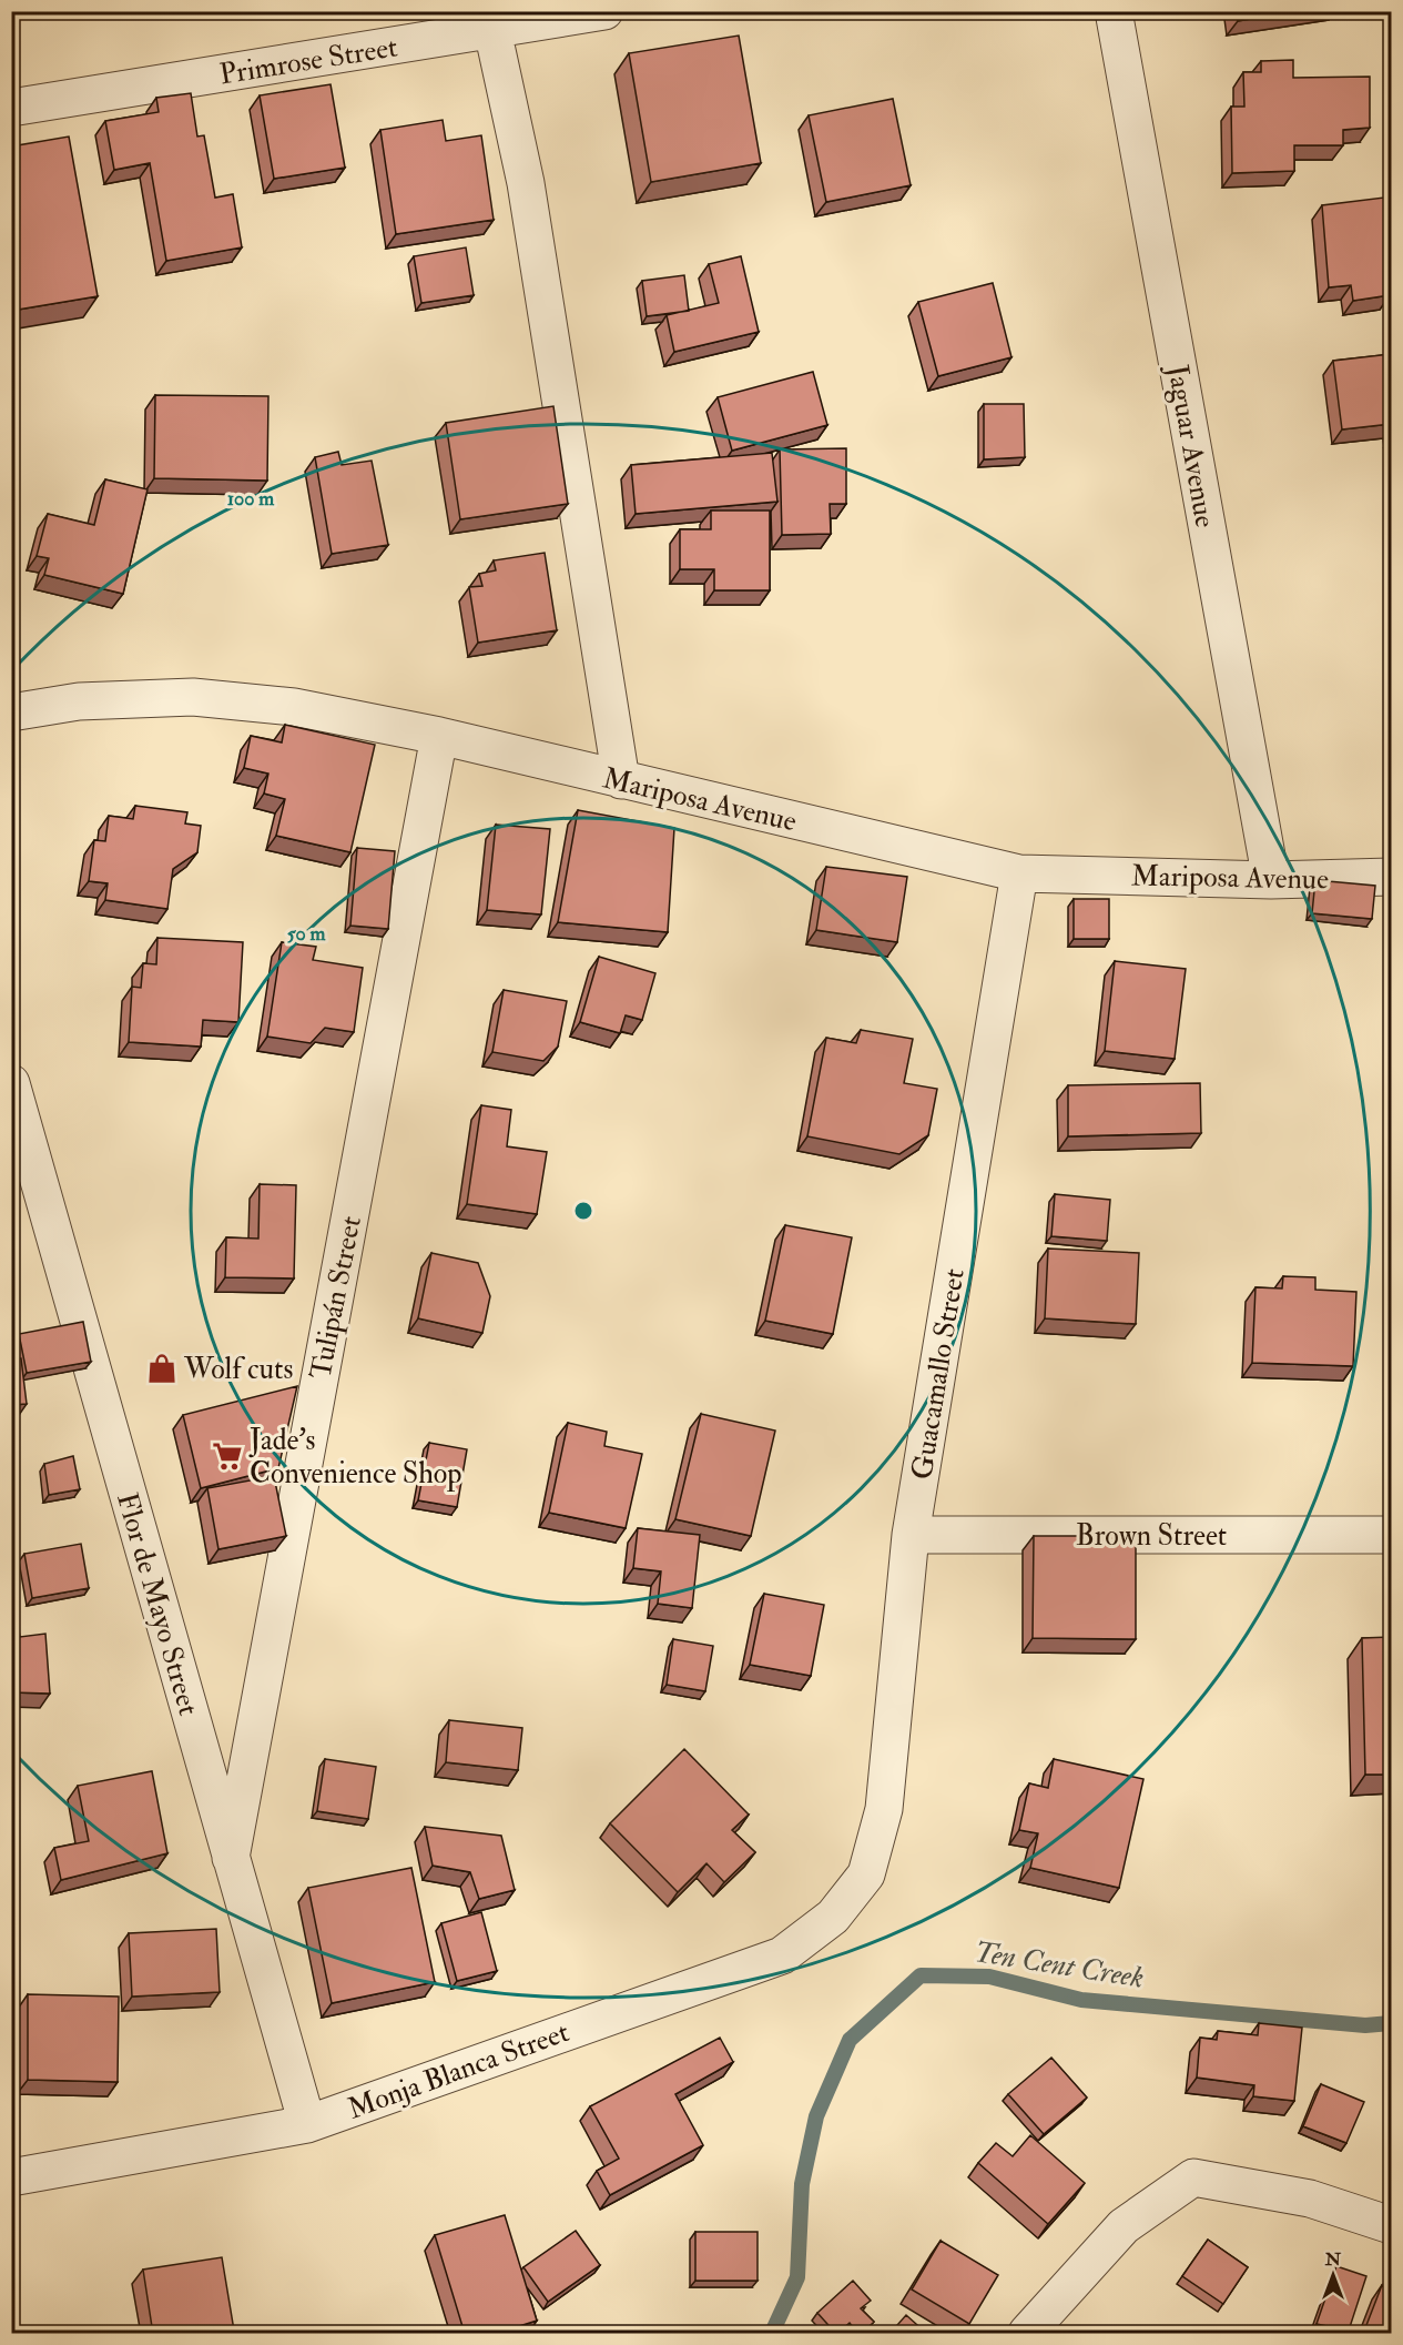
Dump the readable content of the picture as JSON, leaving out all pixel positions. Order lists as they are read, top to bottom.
{
  "streets": {
    "street": [
      "Primrose Street",
      "Jaguar Avenue",
      "Mariposa Avenue",
      "Tulipán Street",
      "Guacamallo Street",
      "Brown Street",
      "Flor de Mayo Street",
      "Monja Blanca Street"
    ]
  },
  "crossings": [
    ["Jaguar Avenue", "Mariposa Avenue"],
    ["Mariposa Avenue", "Tulipán Street"],
    ["Mariposa Avenue", "Guacamallo Street"],
    ["Tulipán Street", "Flor de Mayo Street"],
    ["Guacamallo Street", "Brown Street"],
    ["Guacamallo Street", "Monja Blanca Street"],
    ["Flor de Mayo Street", "Monja Blanca Street"]
  ],
  "water": ["Ten Cent Creek"],
  "places": {
    "shop": ["Wolf cuts"],
    "supermarket": ["Jade's Convenience Shop"]
  },
  "north": "top",
  "rings": ["100 m", "50 m"]
}
